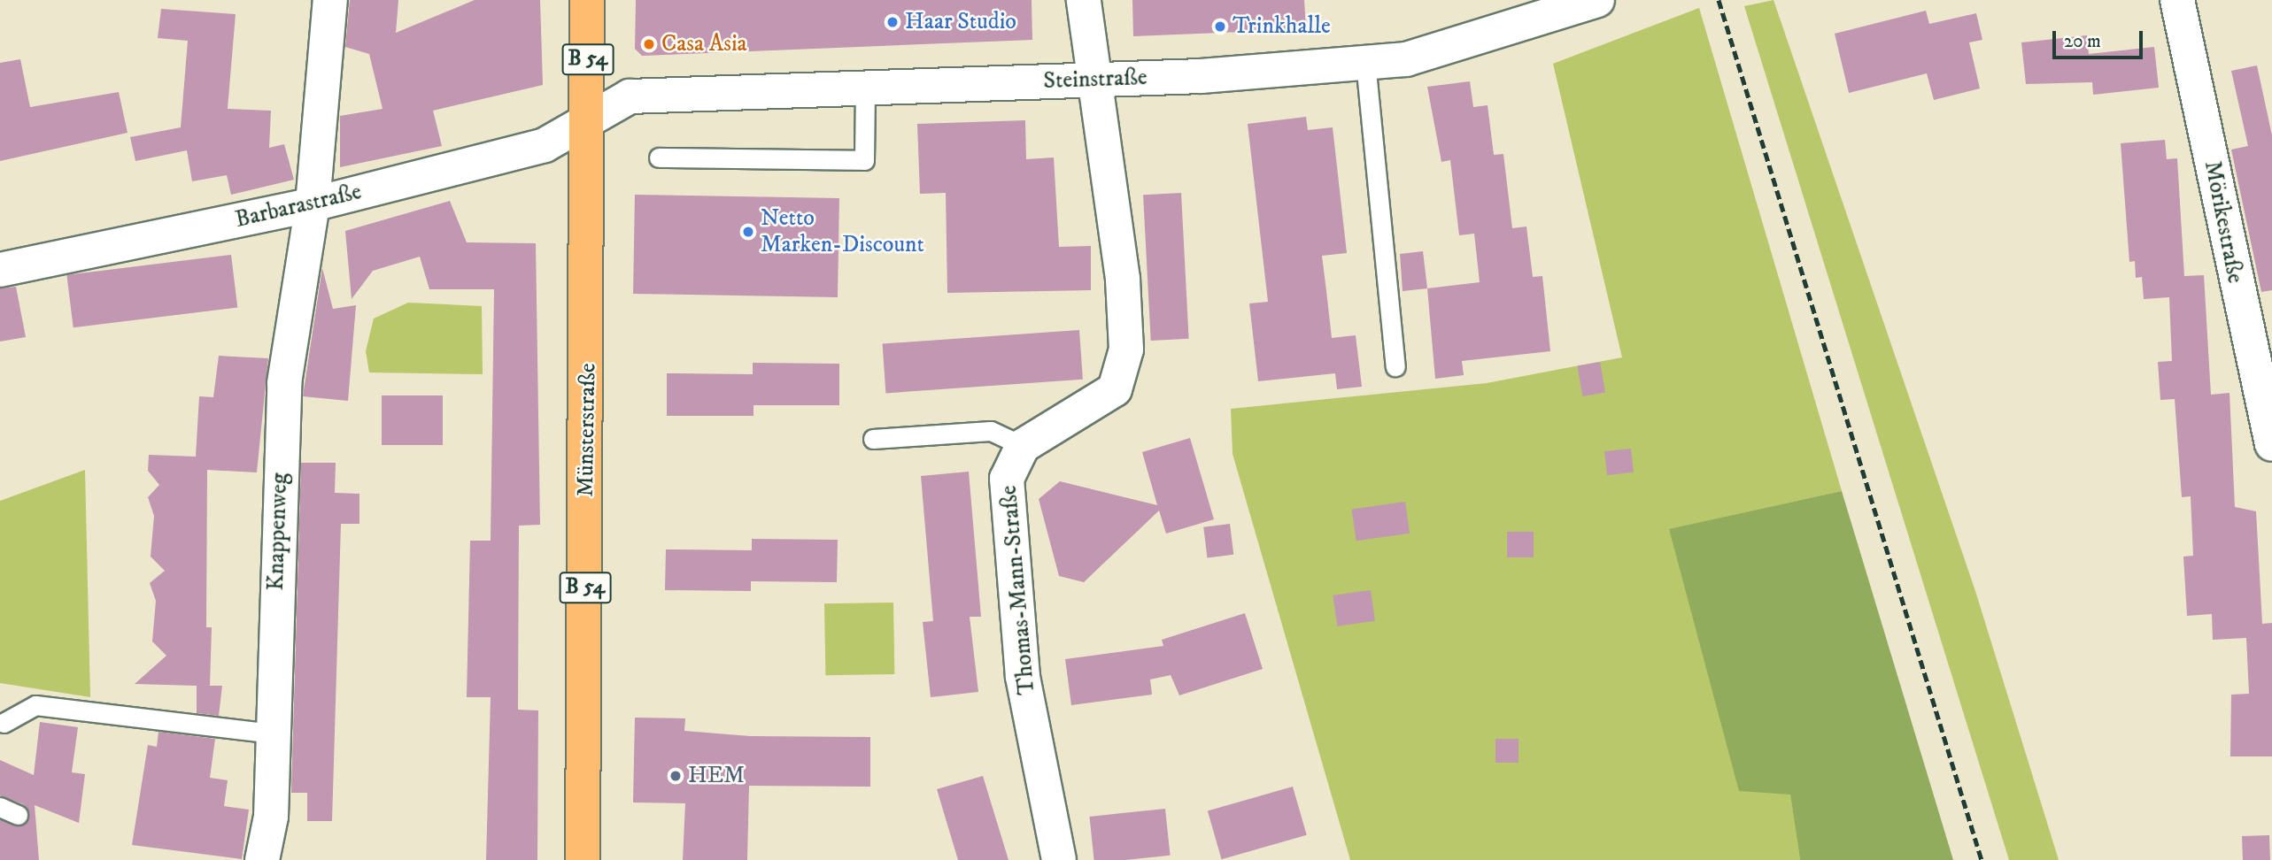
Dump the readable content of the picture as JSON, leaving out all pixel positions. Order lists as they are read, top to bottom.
{
  "streets": {
    "main road": ["B 54", "Münsterstraße"],
    "street": [
      "Steinstraße",
      "Barbarastraße",
      "Mörikestraße",
      "Knappenweg",
      "Thomas-Mann-Straße"
    ]
  },
  "crossings": [
    ["Steinstraße", "Barbarastraße"],
    ["Steinstraße", "Münsterstraße"],
    ["Barbarastraße", "Münsterstraße"],
    ["Barbarastraße", "Knappenweg"]
  ],
  "places": [
    "Haar Studio",
    "Trinkhalle",
    "Casa Asia",
    "Netto Marken-Discount",
    "HEM"
  ],
  "scale_bar": "20 m"
}
